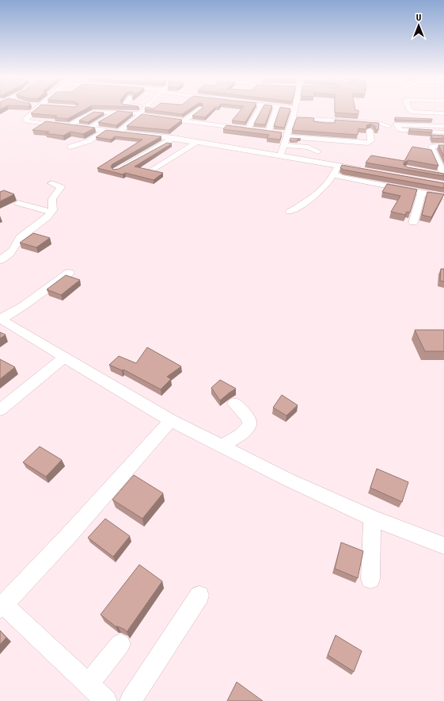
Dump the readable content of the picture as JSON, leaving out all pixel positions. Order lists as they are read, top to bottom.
{
  "north": "top"
}
